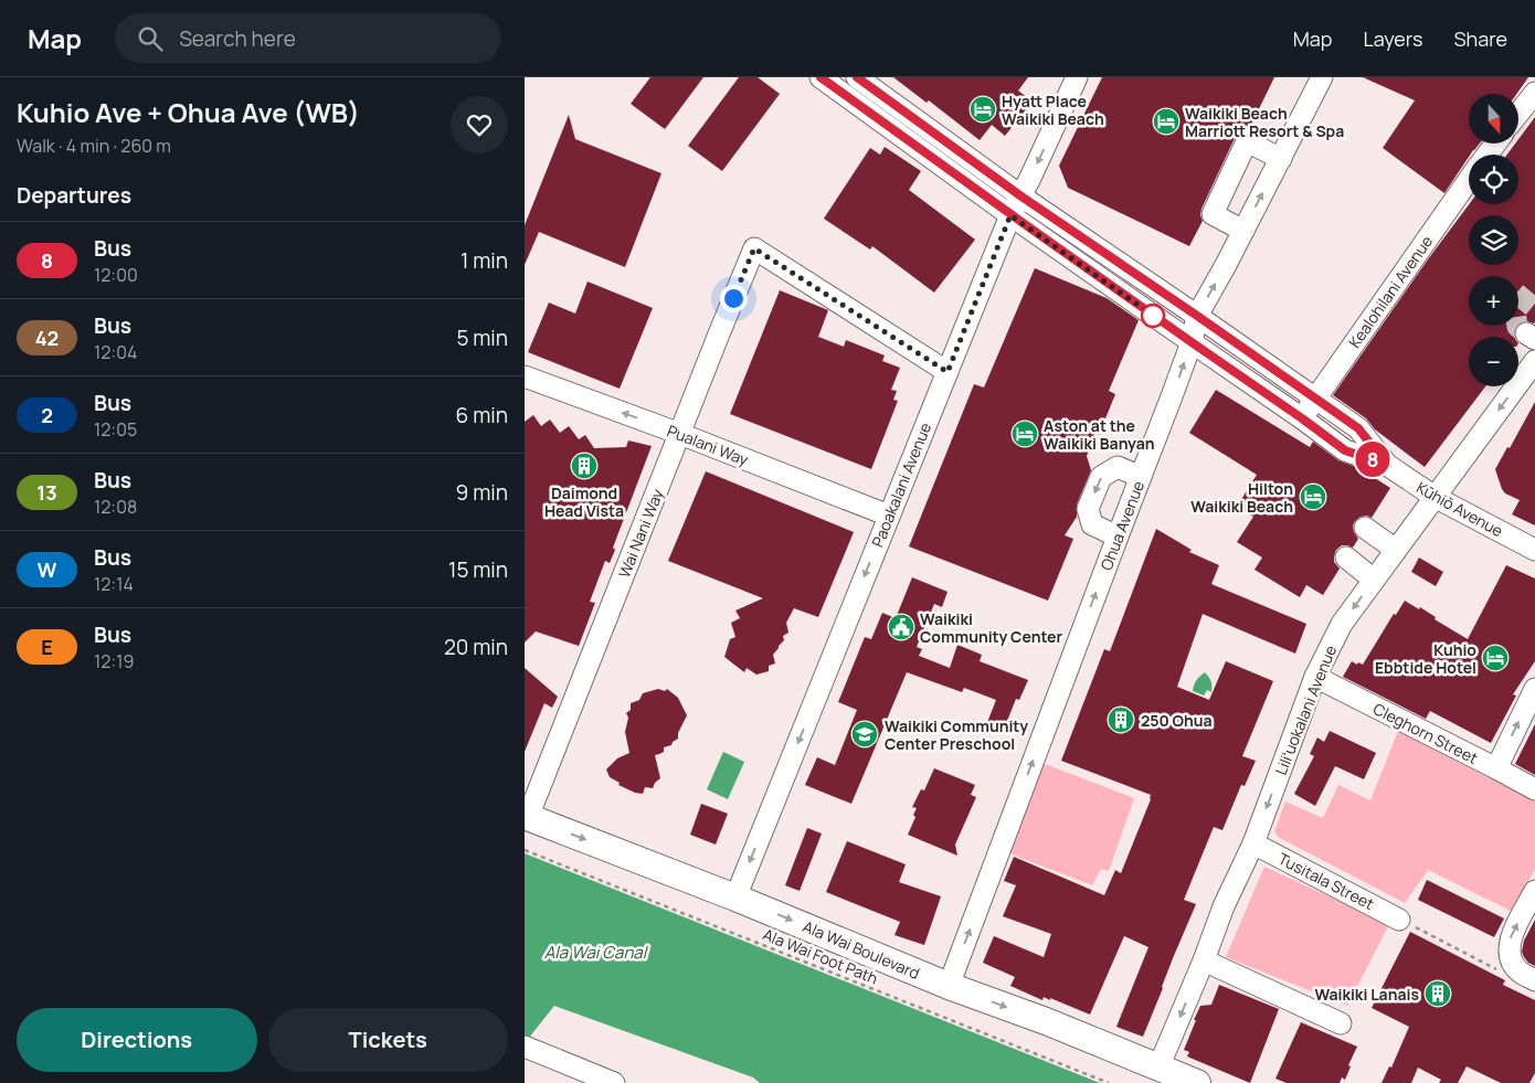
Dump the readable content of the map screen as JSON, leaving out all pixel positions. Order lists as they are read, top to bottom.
{
  "streets": {
    "main road": ["Ala Wai Boulevard"],
    "street": [
      "Kealohilani Avenue",
      "Pualani Way",
      "Paoakalani Avenue",
      "Kūhiō Avenue",
      "Ohua Avenue",
      "Wai Nani Way",
      "Liliʻuokalani Avenue",
      "Cleghorn Street",
      "Tusitala Street"
    ],
    "path": ["Ala Wai Foot Path"]
  },
  "crossings": [
    ["Kealohilani Avenue", "Kūhiō Avenue"],
    ["Pualani Way", "Paoakalani Avenue"],
    ["Pualani Way", "Wai Nani Way"],
    ["Paoakalani Avenue", "Kūhiō Avenue"],
    ["Paoakalani Avenue", "Wai Nani Way"],
    ["Paoakalani Avenue", "Ala Wai Boulevard"],
    ["Kūhiō Avenue", "Ohua Avenue"],
    ["Kūhiō Avenue", "Liliʻuokalani Avenue"],
    ["Ohua Avenue", "Ala Wai Boulevard"],
    ["Wai Nani Way", "Ala Wai Boulevard"],
    ["Liliʻuokalani Avenue", "Cleghorn Street"],
    ["Liliʻuokalani Avenue", "Tusitala Street"],
    ["Liliʻuokalani Avenue", "Ala Wai Boulevard"]
  ],
  "one_way": [
    "Pualani Way",
    "Paoakalani Avenue",
    "Ohua Avenue",
    "Liliʻuokalani Avenue",
    "Ala Wai Boulevard"
  ],
  "water": ["Ala Wai Canal"],
  "places": {
    "hotel": [
      "Hyatt Place Waikiki Beach",
      "Waikiki Beach Marriott Resort & Spa",
      "Aston at the Waikiki Banyan",
      "Hilton Waikiki Beach",
      "Kuhio Ebbtide Hotel"
    ],
    "building": ["Daimond Head Vista", "250 Ohua", "Waikiki Lanais"],
    "public building": ["Waikiki Community Center"],
    "school or university": ["Waikiki Community Center Preschool"]
  },
  "lines": ["bus line 8"],
  "north": "bottom",
  "page": {
    "header": "Map",
    "search": "Search here",
    "nav": ["Map", "Layers", "Share"],
    "heading": [
      ["Kuhio Ave + Ohua Ave (WB)", "Walk · 4 min · 260 m"],
      "Departures"
    ],
    "on_map": "8",
    "map_buttons": ["+", "−"],
    "list": [
      {
        "mark": "8",
        "name": "Bus",
        "note": "12:00",
        "value": "1 min"
      },
      {
        "mark": "42",
        "name": "Bus",
        "note": "12:04",
        "value": "5 min"
      },
      {
        "mark": "2",
        "name": "Bus",
        "note": "12:05",
        "value": "6 min"
      },
      {
        "mark": "13",
        "name": "Bus",
        "note": "12:08",
        "value": "9 min"
      },
      {
        "mark": "W",
        "name": "Bus",
        "note": "12:14",
        "value": "15 min"
      },
      {
        "mark": "E",
        "name": "Bus",
        "note": "12:19",
        "value": "20 min"
      }
    ],
    "buttons": ["Directions", "Tickets"]
  }
}
